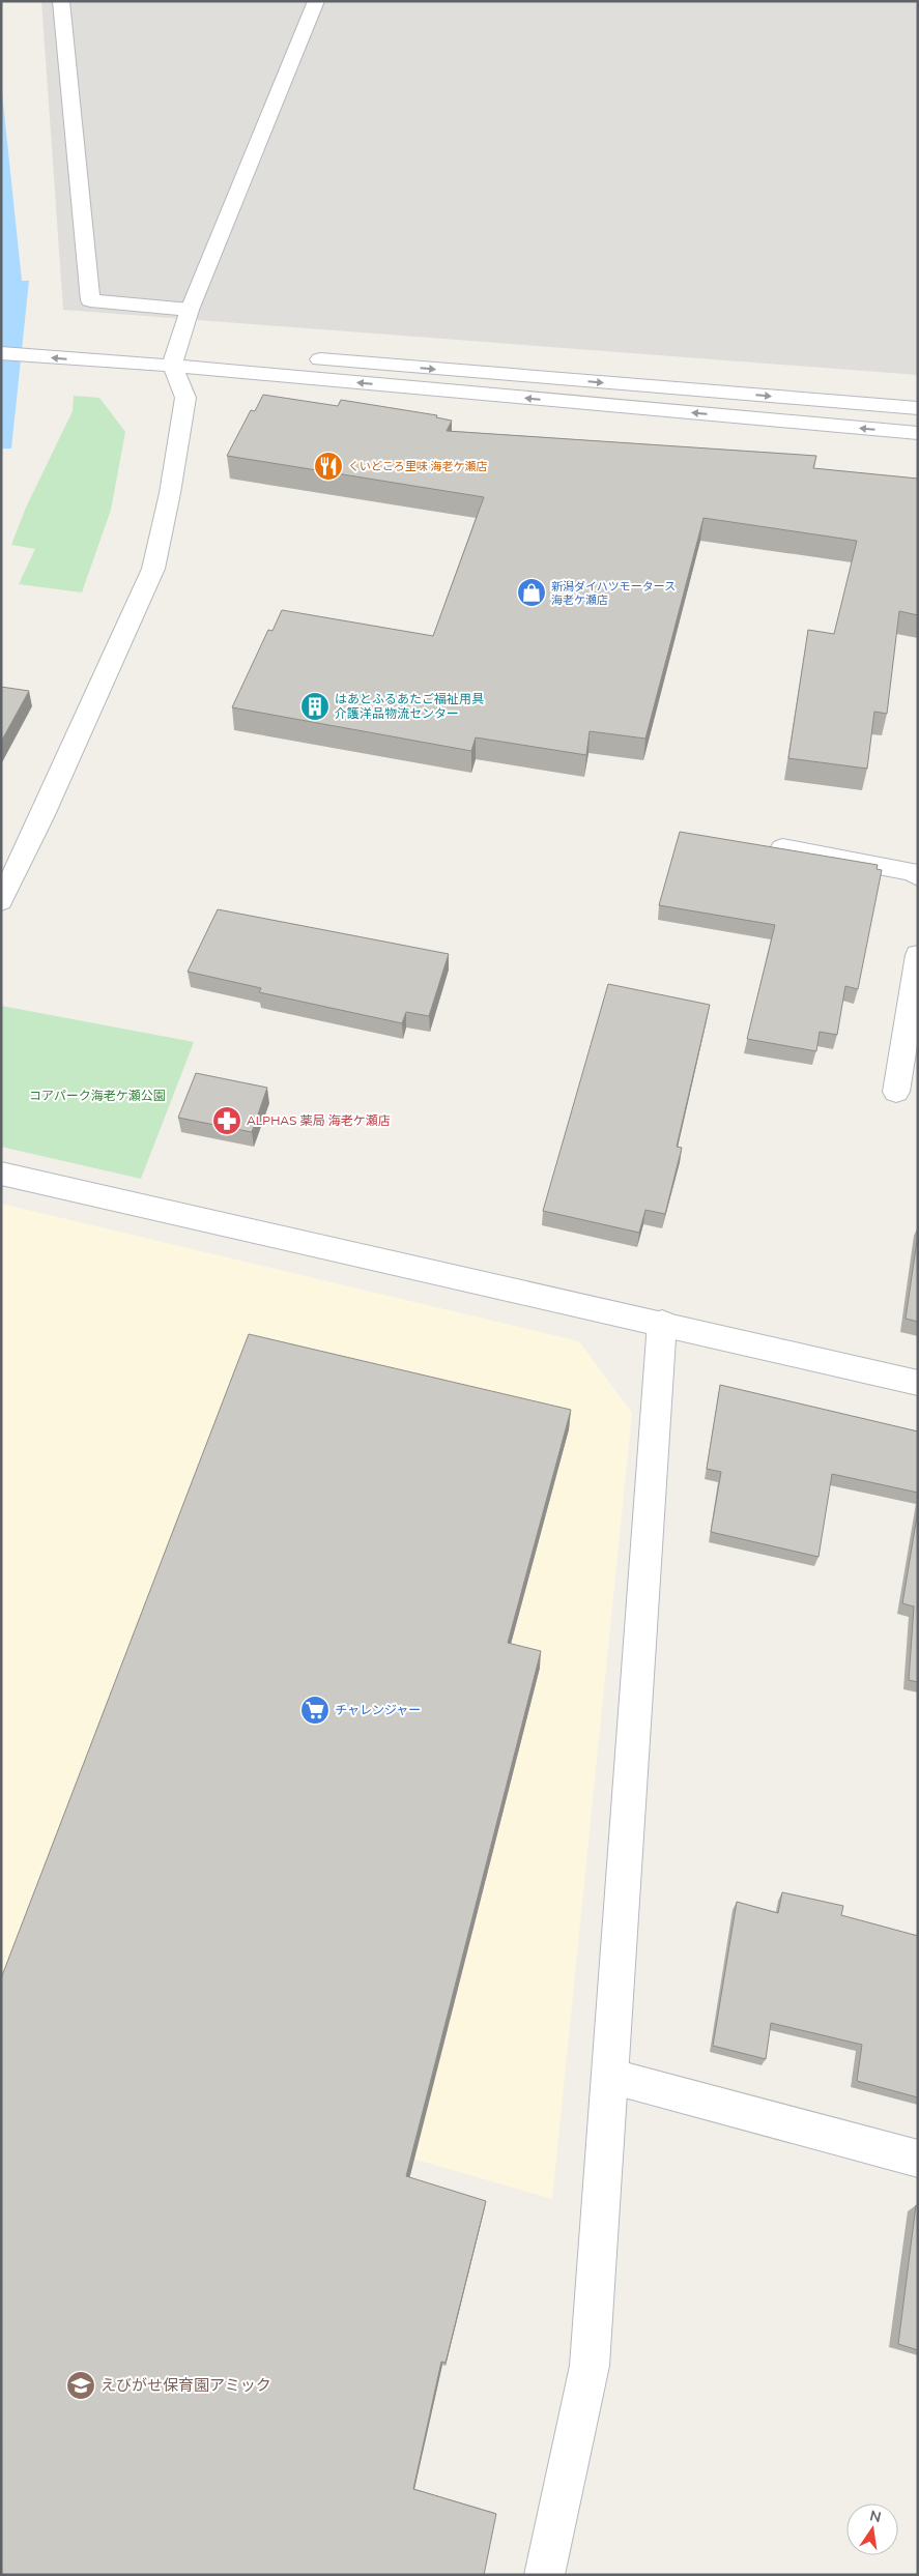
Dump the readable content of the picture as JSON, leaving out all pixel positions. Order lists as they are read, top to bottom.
{
  "parks": ["コアパーク海老ケ瀬公園"],
  "places": {
    "restaurant": ["くいどころ里味 海老ケ瀬店"],
    "shop": ["新潟ダイハツモータース 海老ケ瀬店"],
    "building": ["はあとふるあたご福祉用具 介護洋品物流センター"],
    "pharmacy": ["ALPHAS 薬局 海老ケ瀬店"],
    "supermarket": ["チャレンジャー"],
    "school or university": ["えびがせ保育園アミック"]
  },
  "north": "top"
}
